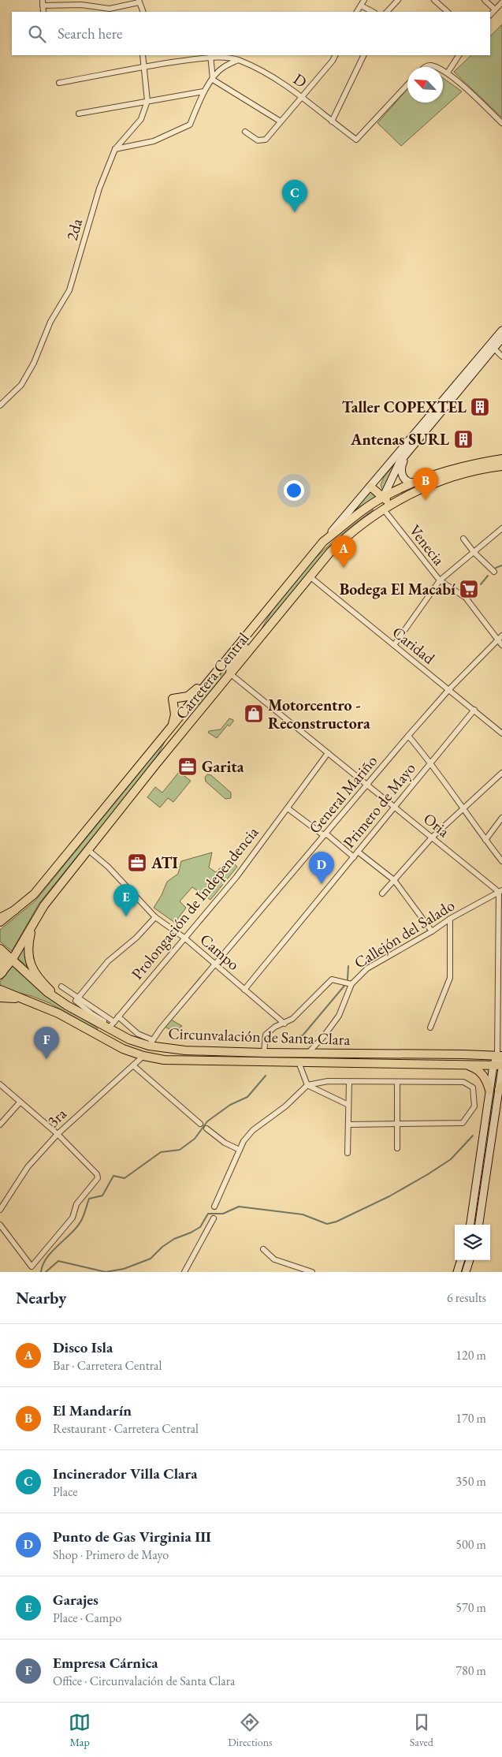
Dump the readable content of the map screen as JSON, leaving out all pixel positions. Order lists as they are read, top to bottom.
{
  "streets": {
    "main road": ["Carretera Central", "Circunvalación de Santa Clara"],
    "street": [
      "D",
      "2da",
      "Venecia",
      "Caridad",
      "General Mariño",
      "Primero de Mayo",
      "Oria",
      "Prolongación de Independencia",
      "Callejón del Salado",
      "Campo",
      "3ra"
    ]
  },
  "crossings": [
    ["D", "2da"],
    ["Venecia", "Carretera Central"],
    ["Venecia", "General Mariño"],
    ["Caridad", "Carretera Central"],
    ["Caridad", "General Mariño"],
    ["Caridad", "Primero de Mayo"],
    ["Carretera Central", "Oria"],
    ["Carretera Central", "Campo"],
    ["Carretera Central", "Circunvalación de Santa Clara"],
    ["General Mariño", "Oria"],
    ["General Mariño", "Campo"],
    ["General Mariño", "Circunvalación de Santa Clara"],
    ["Primero de Mayo", "Oria"],
    ["Primero de Mayo", "Campo"],
    ["Oria", "Prolongación de Independencia"],
    ["Oria", "Callejón del Salado"],
    ["Prolongación de Independencia", "Campo"],
    ["Prolongación de Independencia", "Circunvalación de Santa Clara"],
    ["Callejón del Salado", "Circunvalación de Santa Clara"],
    ["Circunvalación de Santa Clara", "3ra"]
  ],
  "places": {
    "building": ["Taller COPEXTEL", "Antenas SURL"],
    "supermarket": ["Bodega El Macabí"],
    "shop": ["Motorcentro - Reconstructora"],
    "office": ["Garita", "ATI"]
  },
  "north": "top left",
  "page": {
    "search": "Search here",
    "pins": [
      "C",
      "B",
      "A",
      "D",
      "E",
      "F"
    ],
    "heading": ["Nearby", "6 results"],
    "list": [
      {
        "mark": "A",
        "name": "Disco Isla",
        "note": "Bar · Carretera Central",
        "value": "120 m"
      },
      {
        "mark": "B",
        "name": "El Mandarín",
        "note": "Restaurant · Carretera Central",
        "value": "170 m"
      },
      {
        "mark": "C",
        "name": "Incinerador Villa Clara",
        "note": "Place",
        "value": "350 m"
      },
      {
        "mark": "D",
        "name": "Punto de Gas Virginia III",
        "note": "Shop · Primero de Mayo",
        "value": "500 m"
      },
      {
        "mark": "E",
        "name": "Garajes",
        "note": "Place · Campo",
        "value": "570 m"
      },
      {
        "mark": "F",
        "name": "Empresa Cárnica",
        "note": "Office · Circunvalación de Santa Clara",
        "value": "780 m"
      }
    ],
    "nav": ["Map", "Directions", "Saved"]
  }
}
